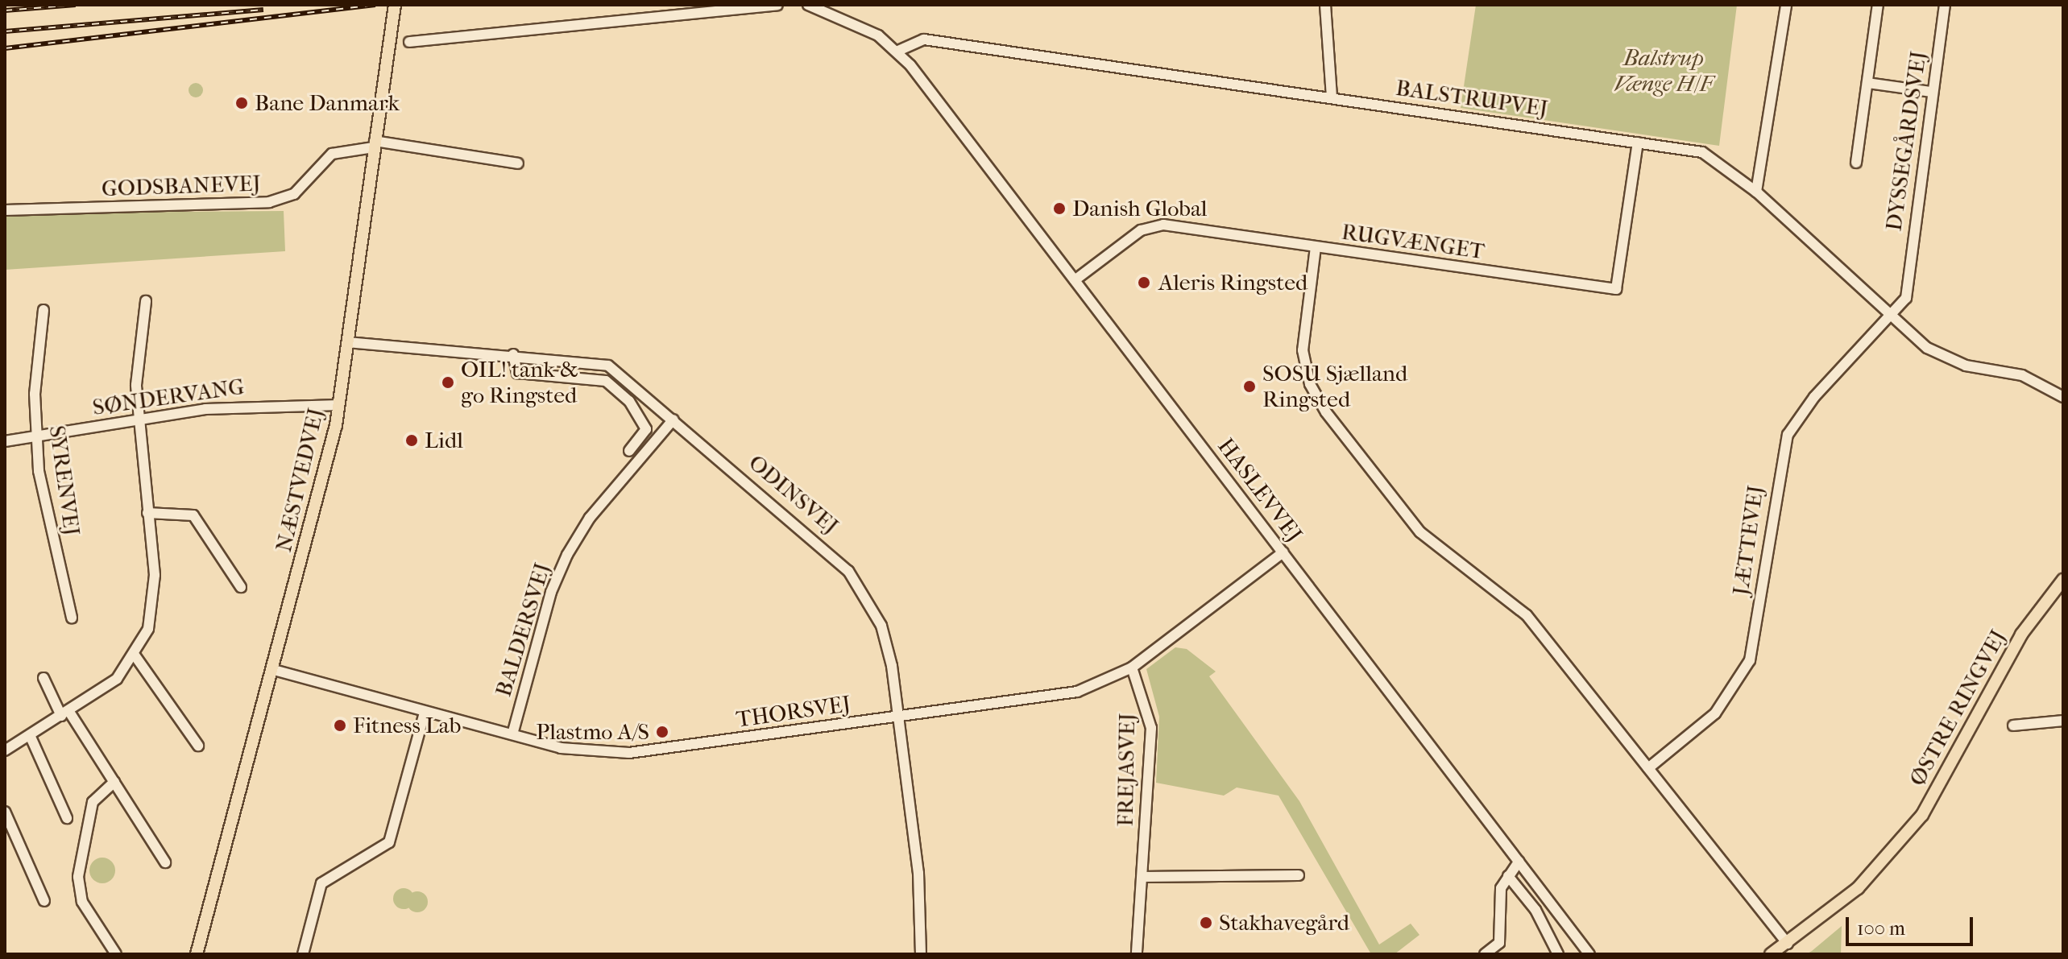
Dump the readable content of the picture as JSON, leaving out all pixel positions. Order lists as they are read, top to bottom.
{
  "streets": {
    "main road": ["NÆSTVEDVEJ", "ØSTRE RINGVEJ"],
    "street": [
      "BALSTRUPVEJ",
      "DYSSEGÅRDSVEJ",
      "GODSBANEVEJ",
      "RUGVÆNGET",
      "SØNDERVANG",
      "SYRENVEJ",
      "HASLEVVEJ",
      "ODINSVEJ",
      "JÆTTEVEJ",
      "BALDERSVEJ",
      "THORSVEJ",
      "FREJASVEJ"
    ]
  },
  "crossings": [
    ["BALSTRUPVEJ", "DYSSEGÅRDSVEJ"],
    ["BALSTRUPVEJ", "RUGVÆNGET"],
    ["BALSTRUPVEJ", "HASLEVVEJ"],
    ["BALSTRUPVEJ", "JÆTTEVEJ"],
    ["DYSSEGÅRDSVEJ", "JÆTTEVEJ"],
    ["GODSBANEVEJ", "NÆSTVEDVEJ"],
    ["RUGVÆNGET", "HASLEVVEJ"],
    ["SØNDERVANG", "NÆSTVEDVEJ"],
    ["SØNDERVANG", "SYRENVEJ"],
    ["NÆSTVEDVEJ", "ODINSVEJ"],
    ["NÆSTVEDVEJ", "THORSVEJ"],
    ["HASLEVVEJ", "THORSVEJ"],
    ["ODINSVEJ", "BALDERSVEJ"],
    ["ODINSVEJ", "THORSVEJ"],
    ["BALDERSVEJ", "THORSVEJ"],
    ["THORSVEJ", "FREJASVEJ"]
  ],
  "parks": ["Balstrup Vænge H/F"],
  "places": [
    "Bane Danmark",
    "Danish Global",
    "Aleris Ringsted",
    "OIL! tank & go Ringsted",
    "SOSU Sjælland Ringsted",
    "Lidl",
    "Fitness Lab",
    "Plastmo A/S",
    "Stakhavegård"
  ],
  "scale_bar": "100 m"
}
